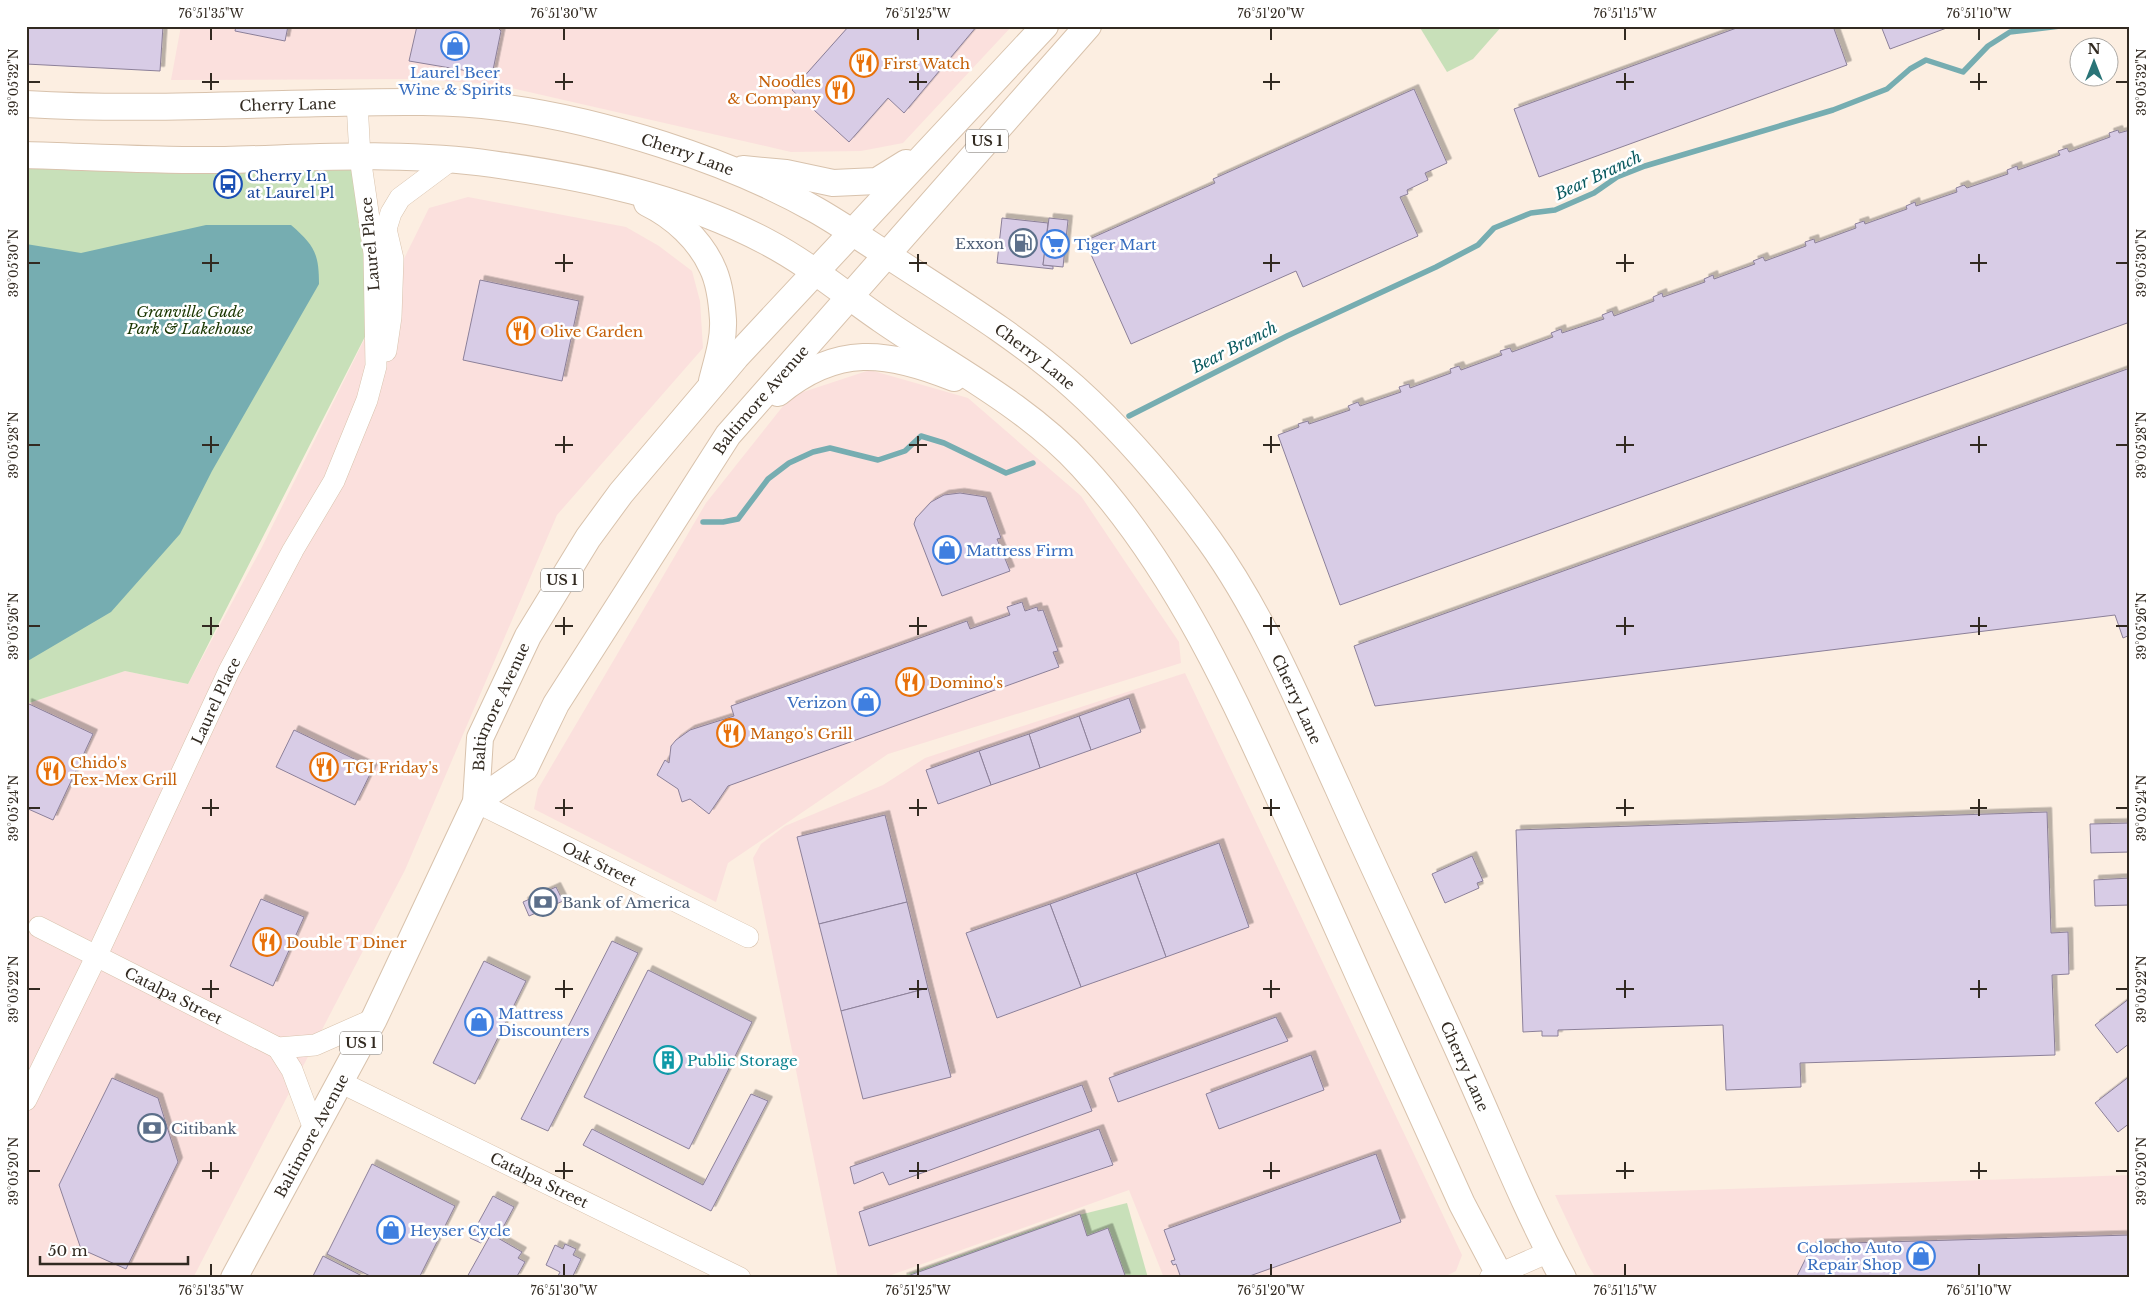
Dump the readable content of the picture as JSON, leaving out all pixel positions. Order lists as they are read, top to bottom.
{
  "streets": {
    "main road": ["Cherry Lane", "US 1", "Baltimore Avenue"],
    "street": ["Laurel Place", "Oak Street", "Catalpa Street"]
  },
  "crossings": [
    ["Cherry Lane", "Laurel Place"],
    ["Cherry Lane", "Baltimore Avenue"],
    ["Laurel Place", "Catalpa Street"],
    ["Baltimore Avenue", "Oak Street"],
    ["Baltimore Avenue", "Catalpa Street"]
  ],
  "water": ["Bear Branch"],
  "parks": ["Granville Gude Park & Lakehouse"],
  "places": {
    "shop": [
      "Laurel Beer Wine & Spirits",
      "Mattress Firm",
      "Verizon",
      "Mattress Discounters",
      "Heyser Cycle",
      "Colocho Auto Repair Shop"
    ],
    "restaurant": [
      "First Watch",
      "Noodles & Company",
      "Olive Garden",
      "Domino's",
      "Mango's Grill",
      "TGI Friday's",
      "Chido's Tex-Mex Grill",
      "Double T Diner"
    ],
    "bus stop": ["Cherry Ln at Laurel Pl"],
    "fuel station": ["Exxon"],
    "supermarket": ["Tiger Mart"],
    "bank": ["Bank of America", "Citibank"],
    "building": ["Public Storage"]
  },
  "scale_bar": "50 m",
  "north": "top",
  "coordinates": [
    "76°51'35\"W",
    "76°51'30\"W",
    "76°51'25\"W",
    "76°51'20\"W",
    "76°51'15\"W",
    "76°51'10\"W",
    "39°05'32\"N",
    "39°05'30\"N",
    "39°05'28\"N",
    "39°05'26\"N",
    "39°05'24\"N",
    "39°05'22\"N",
    "39°05'20\"N"
  ]
}
